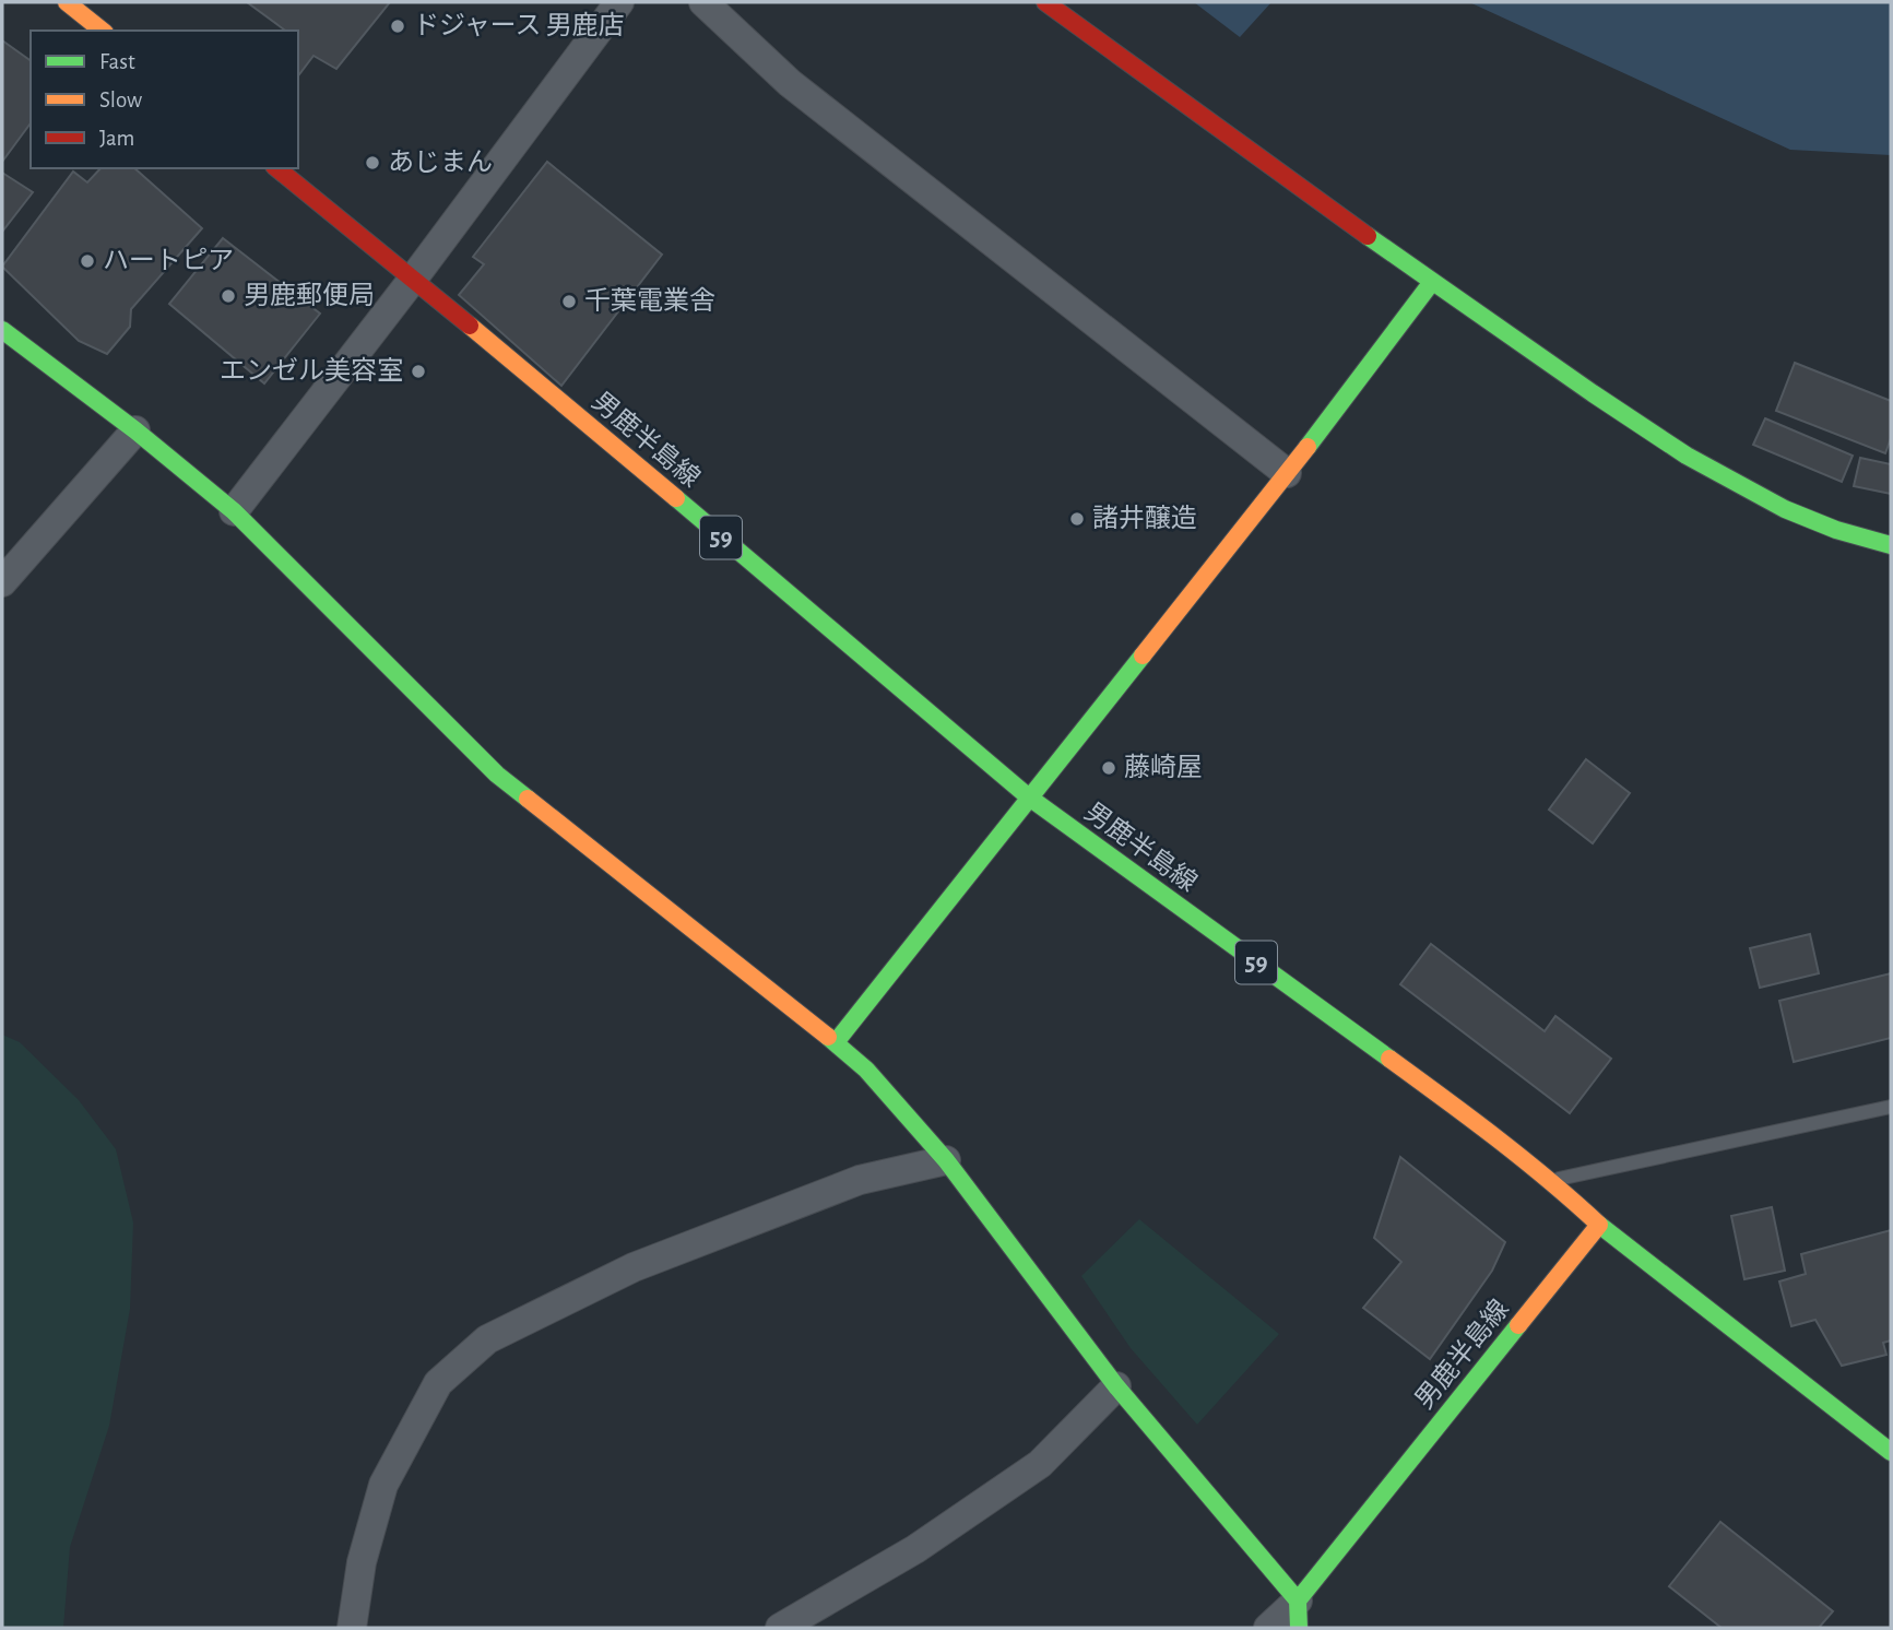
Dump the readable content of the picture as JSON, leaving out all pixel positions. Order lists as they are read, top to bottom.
{
  "streets": {
    "street": ["男鹿半島線", "59"]
  },
  "places": [
    "ドジャース 男鹿店",
    "あじまん",
    "ハートピア",
    "男鹿郵便局",
    "千葉電業舎",
    "エンゼル美容室",
    "諸井醸造",
    "藤崎屋"
  ],
  "legend": ["Fast", "Slow", "Jam"]
}
